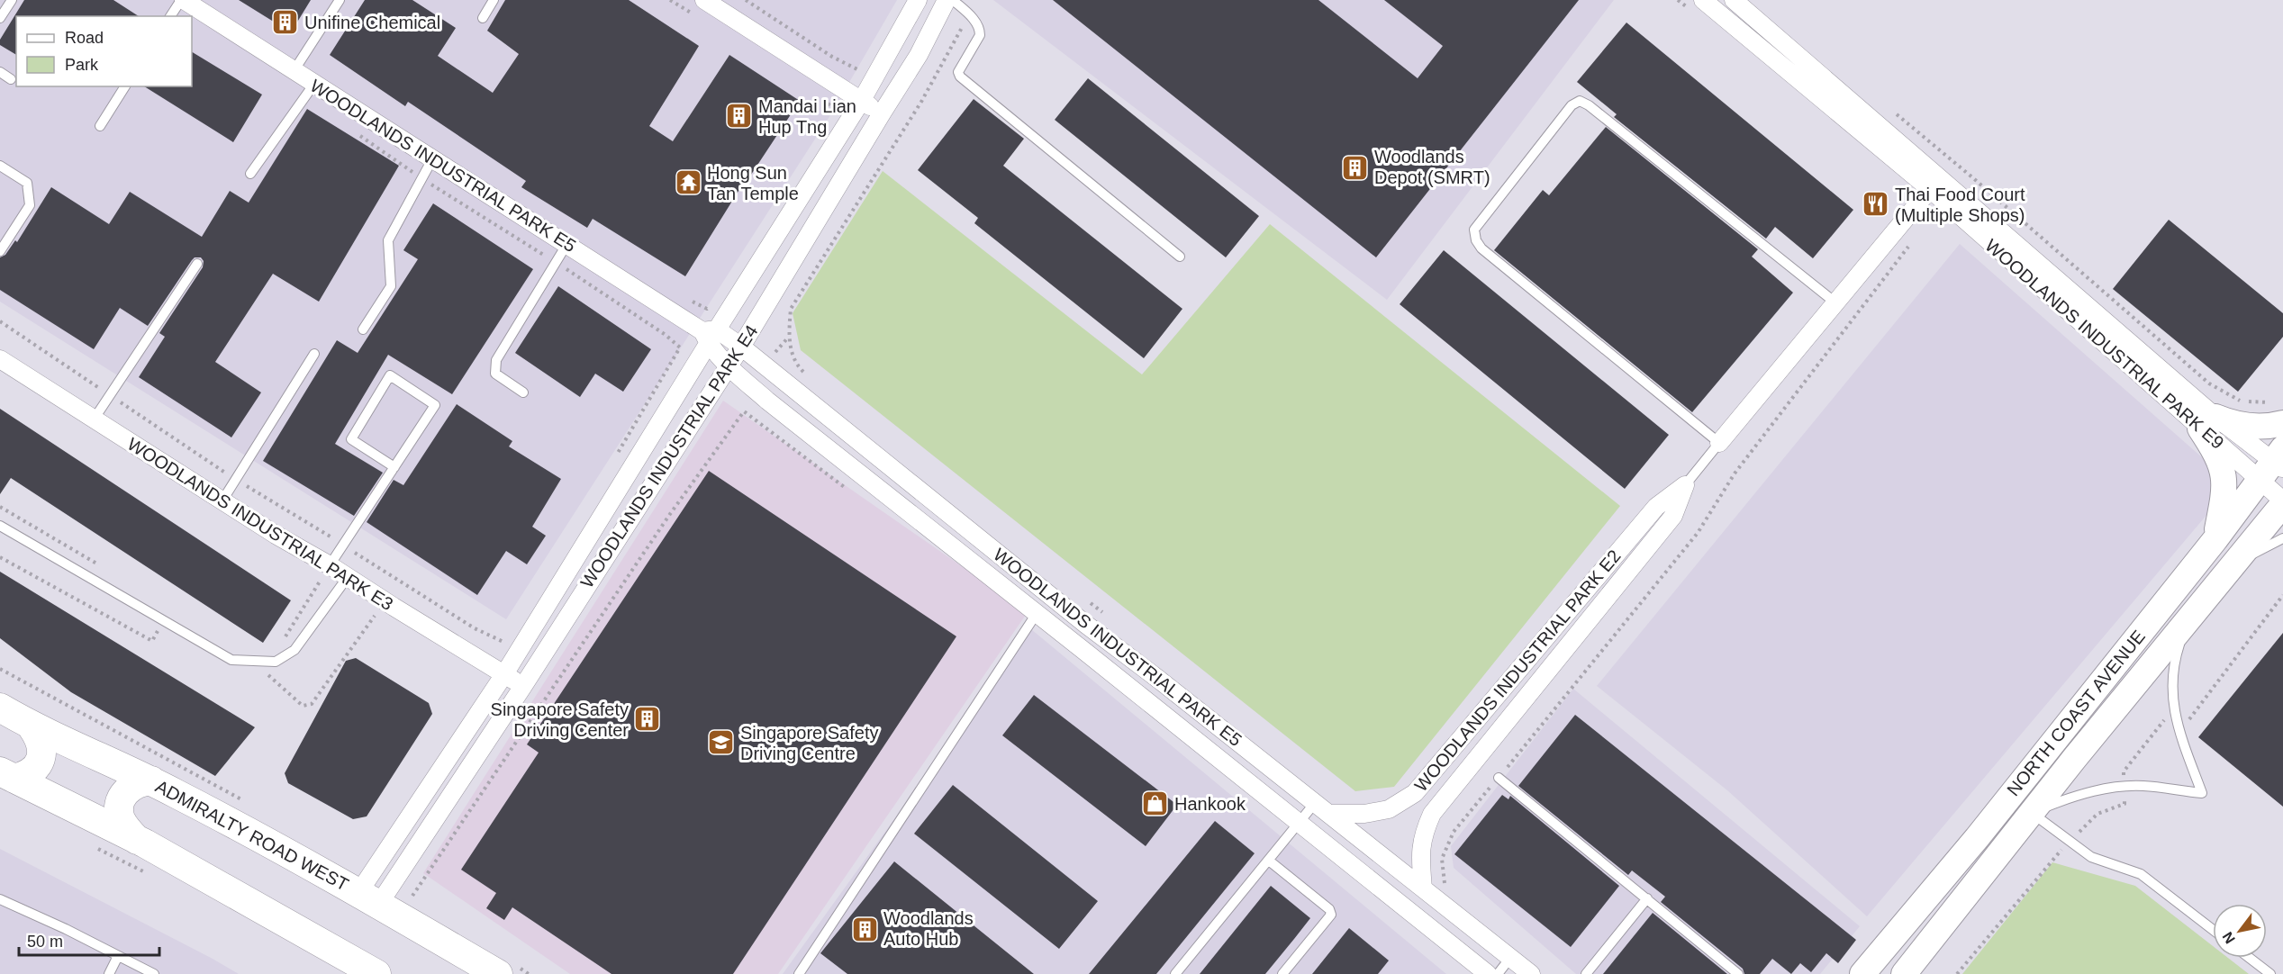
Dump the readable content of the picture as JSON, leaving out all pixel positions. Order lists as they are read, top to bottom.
{
  "streets": {
    "main road": ["NORTH COAST AVENUE", "ADMIRALTY ROAD WEST"],
    "street": [
      "WOODLANDS INDUSTRIAL PARK E5",
      "WOODLANDS INDUSTRIAL PARK E9",
      "WOODLANDS INDUSTRIAL PARK E4",
      "WOODLANDS INDUSTRIAL PARK E3",
      "WOODLANDS INDUSTRIAL PARK E2"
    ]
  },
  "crossings": [
    ["WOODLANDS INDUSTRIAL PARK E5", "WOODLANDS INDUSTRIAL PARK E4"],
    ["WOODLANDS INDUSTRIAL PARK E5", "WOODLANDS INDUSTRIAL PARK E2"],
    ["WOODLANDS INDUSTRIAL PARK E9", "WOODLANDS INDUSTRIAL PARK E2"],
    ["WOODLANDS INDUSTRIAL PARK E9", "NORTH COAST AVENUE"],
    ["WOODLANDS INDUSTRIAL PARK E4", "WOODLANDS INDUSTRIAL PARK E3"],
    ["WOODLANDS INDUSTRIAL PARK E4", "ADMIRALTY ROAD WEST"]
  ],
  "places": {
    "building": [
      "Unifine Chemical",
      "Mandai Lian Hup Tng",
      "Woodlands Depot (SMRT)",
      "Singapore Safety Driving Center",
      "Woodlands Auto Hub"
    ],
    "temple": ["Hong Sun Tan Temple"],
    "restaurant": ["Thai Food Court (Multiple Shops)"],
    "school or university": ["Singapore Safety Driving Centre"],
    "shop": ["Hankook"]
  },
  "legend": ["Road", "Park"],
  "scale_bar": "50 m",
  "north": "bottom left"
}
